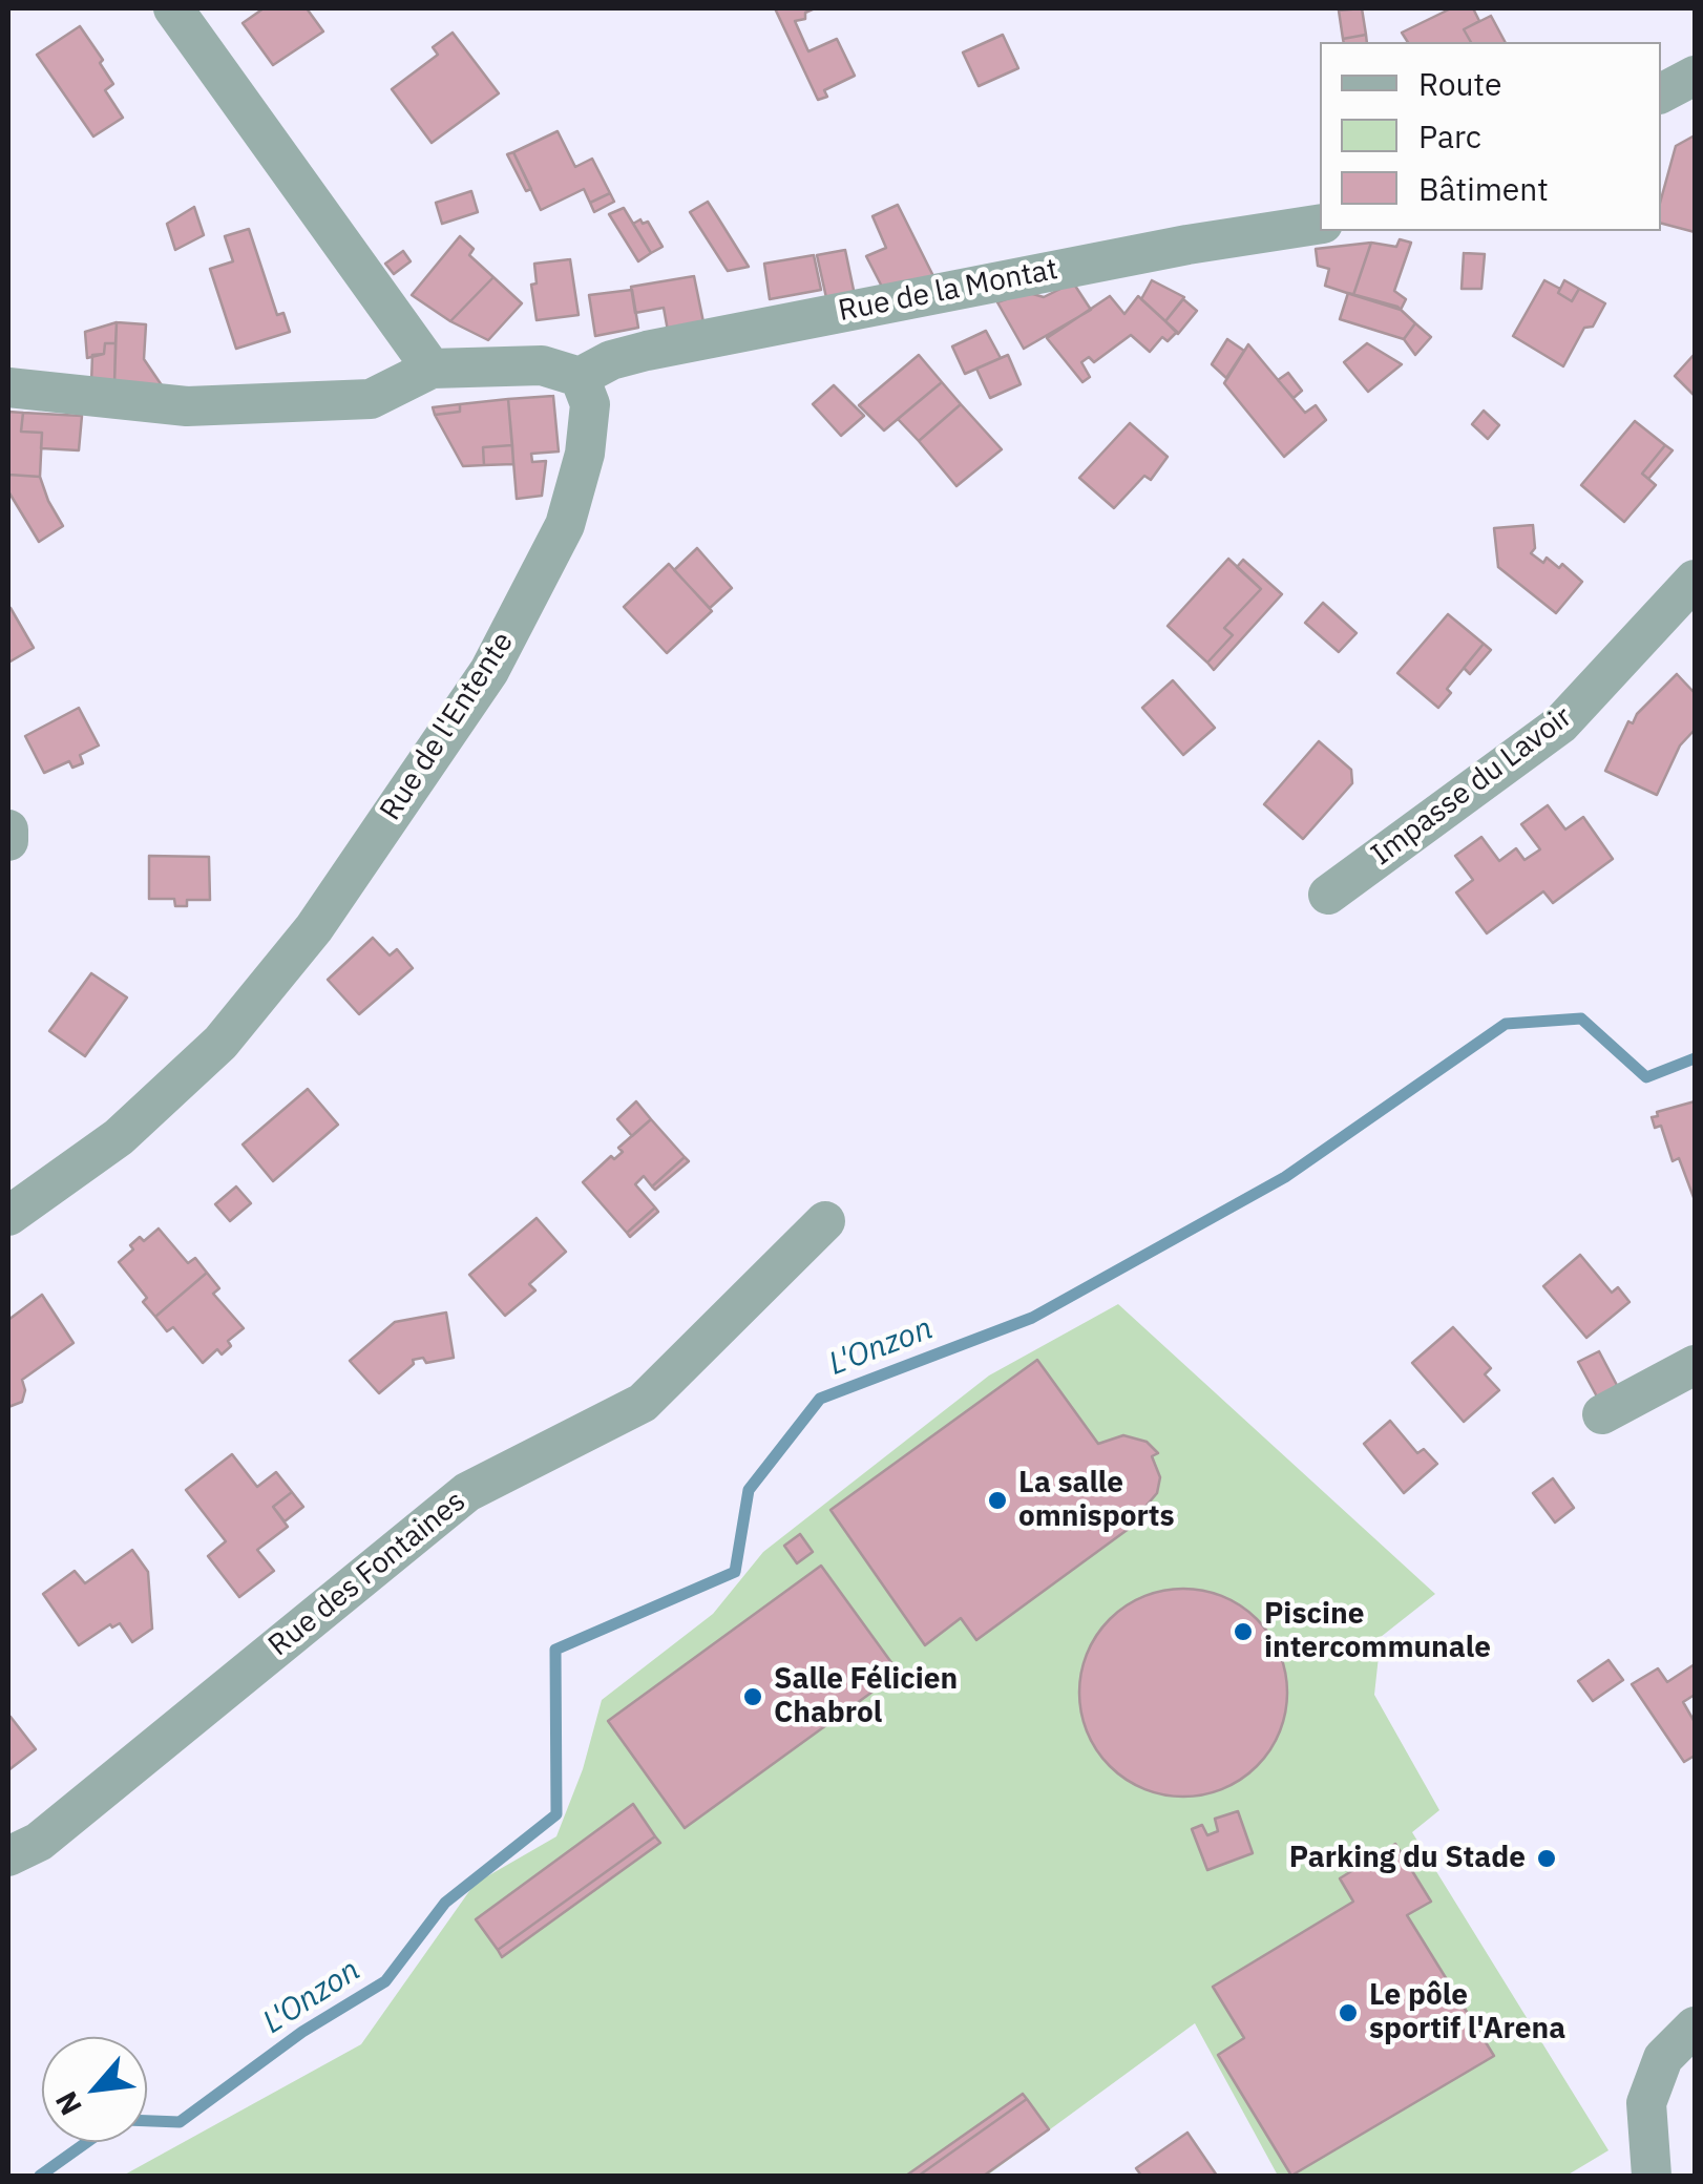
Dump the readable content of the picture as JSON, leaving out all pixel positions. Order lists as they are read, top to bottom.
{
  "streets": {
    "street": [
      "Rue de la Montat",
      "Rue de l'Entente",
      "Impasse du Lavoir",
      "Rue des Fontaines"
    ]
  },
  "crossings": [
    ["Rue de la Montat", "Rue de l'Entente"]
  ],
  "water": ["L'Onzon"],
  "places": [
    "La salle omnisports",
    "Piscine intercommunale",
    "Salle Félicien Chabrol",
    "Parking du Stade",
    "Le pôle sportif l'Arena"
  ],
  "legend": ["Route", "Parc", "Bâtiment"],
  "north": "bottom left"
}
